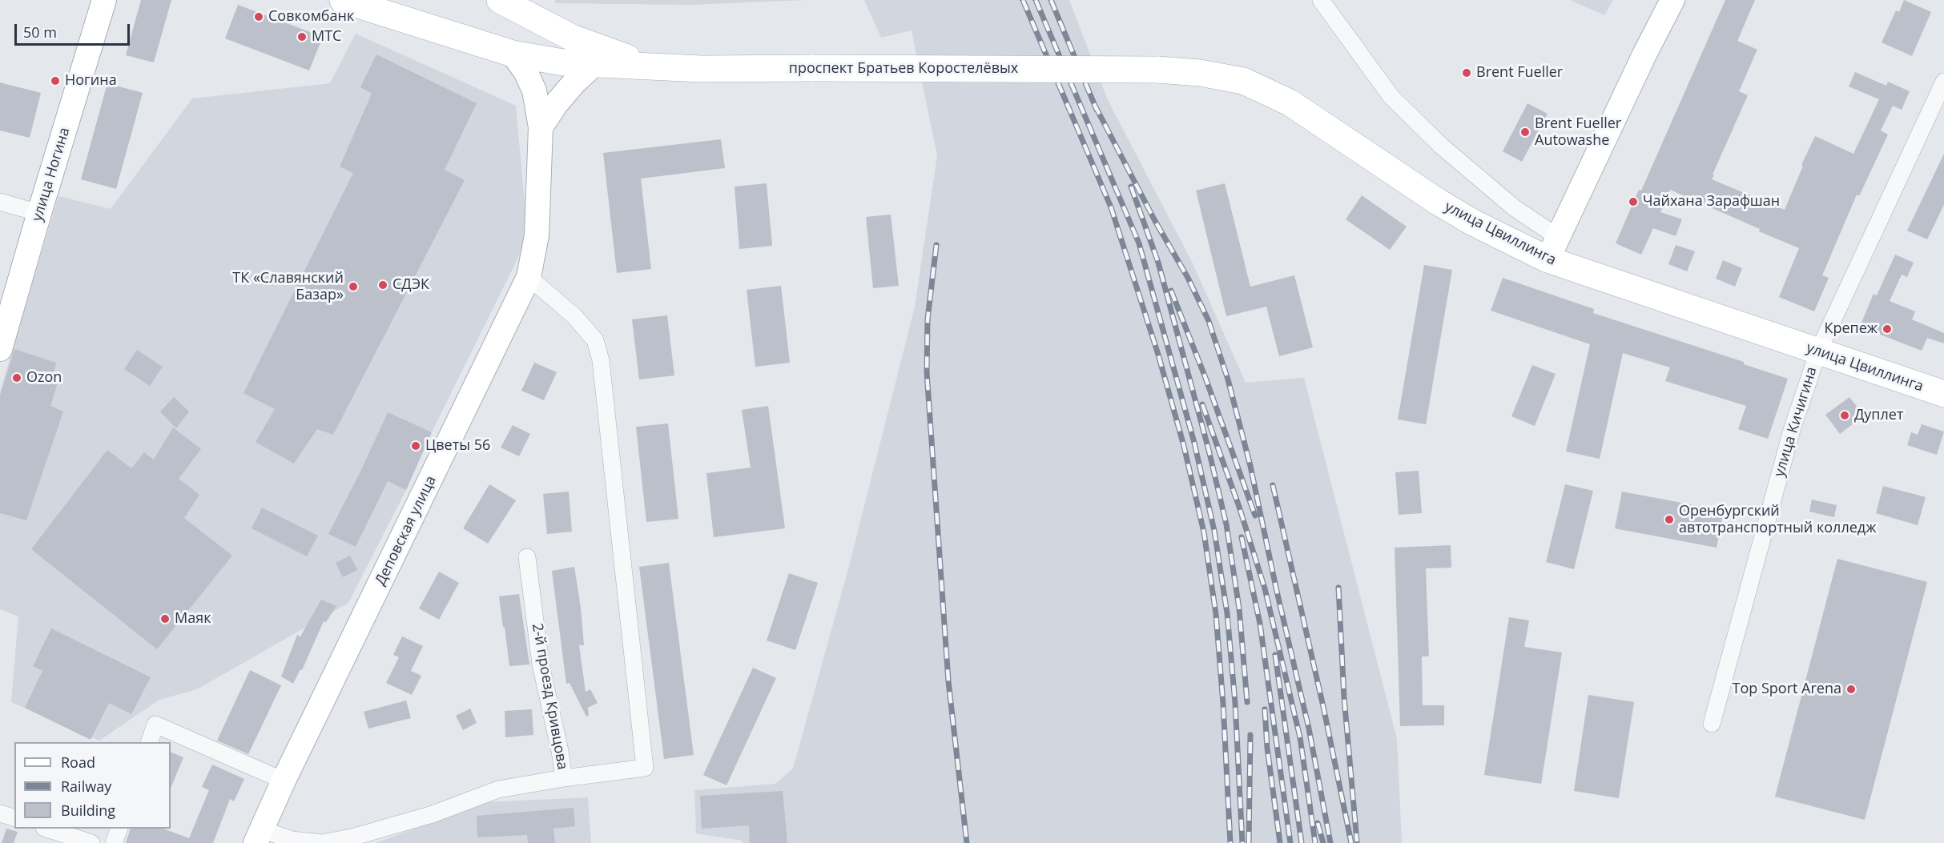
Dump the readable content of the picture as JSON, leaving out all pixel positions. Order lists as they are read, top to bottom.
{
  "streets": {
    "main road": ["проспект Братьев Коростелёвых", "улица Цвиллинга"],
    "street": [
      "улица Ногина",
      "улица Кичигина",
      "Деповская улица",
      "2-й проезд Кривцова"
    ]
  },
  "crossings": [
    ["проспект Братьев Коростелёвых", "улица Цвиллинга"],
    ["проспект Братьев Коростелёвых", "Деповская улица"],
    ["улица Цвиллинга", "улица Кичигина"]
  ],
  "places": [
    "Совкомбанк",
    "МТС",
    "Brent Fueller",
    "Ногина",
    "Brent Fueller Autowashe",
    "Чайхана Зарафшан",
    "СДЭК",
    "ТК «Славянский Базар»",
    "Крепеж",
    "Ozon",
    "Дуплет",
    "Цветы 56",
    "Оренбургский автотранспортный колледж",
    "Маяк",
    "Top Sport Arena"
  ],
  "legend": ["Road", "Railway", "Building"],
  "scale_bar": "50 m"
}
